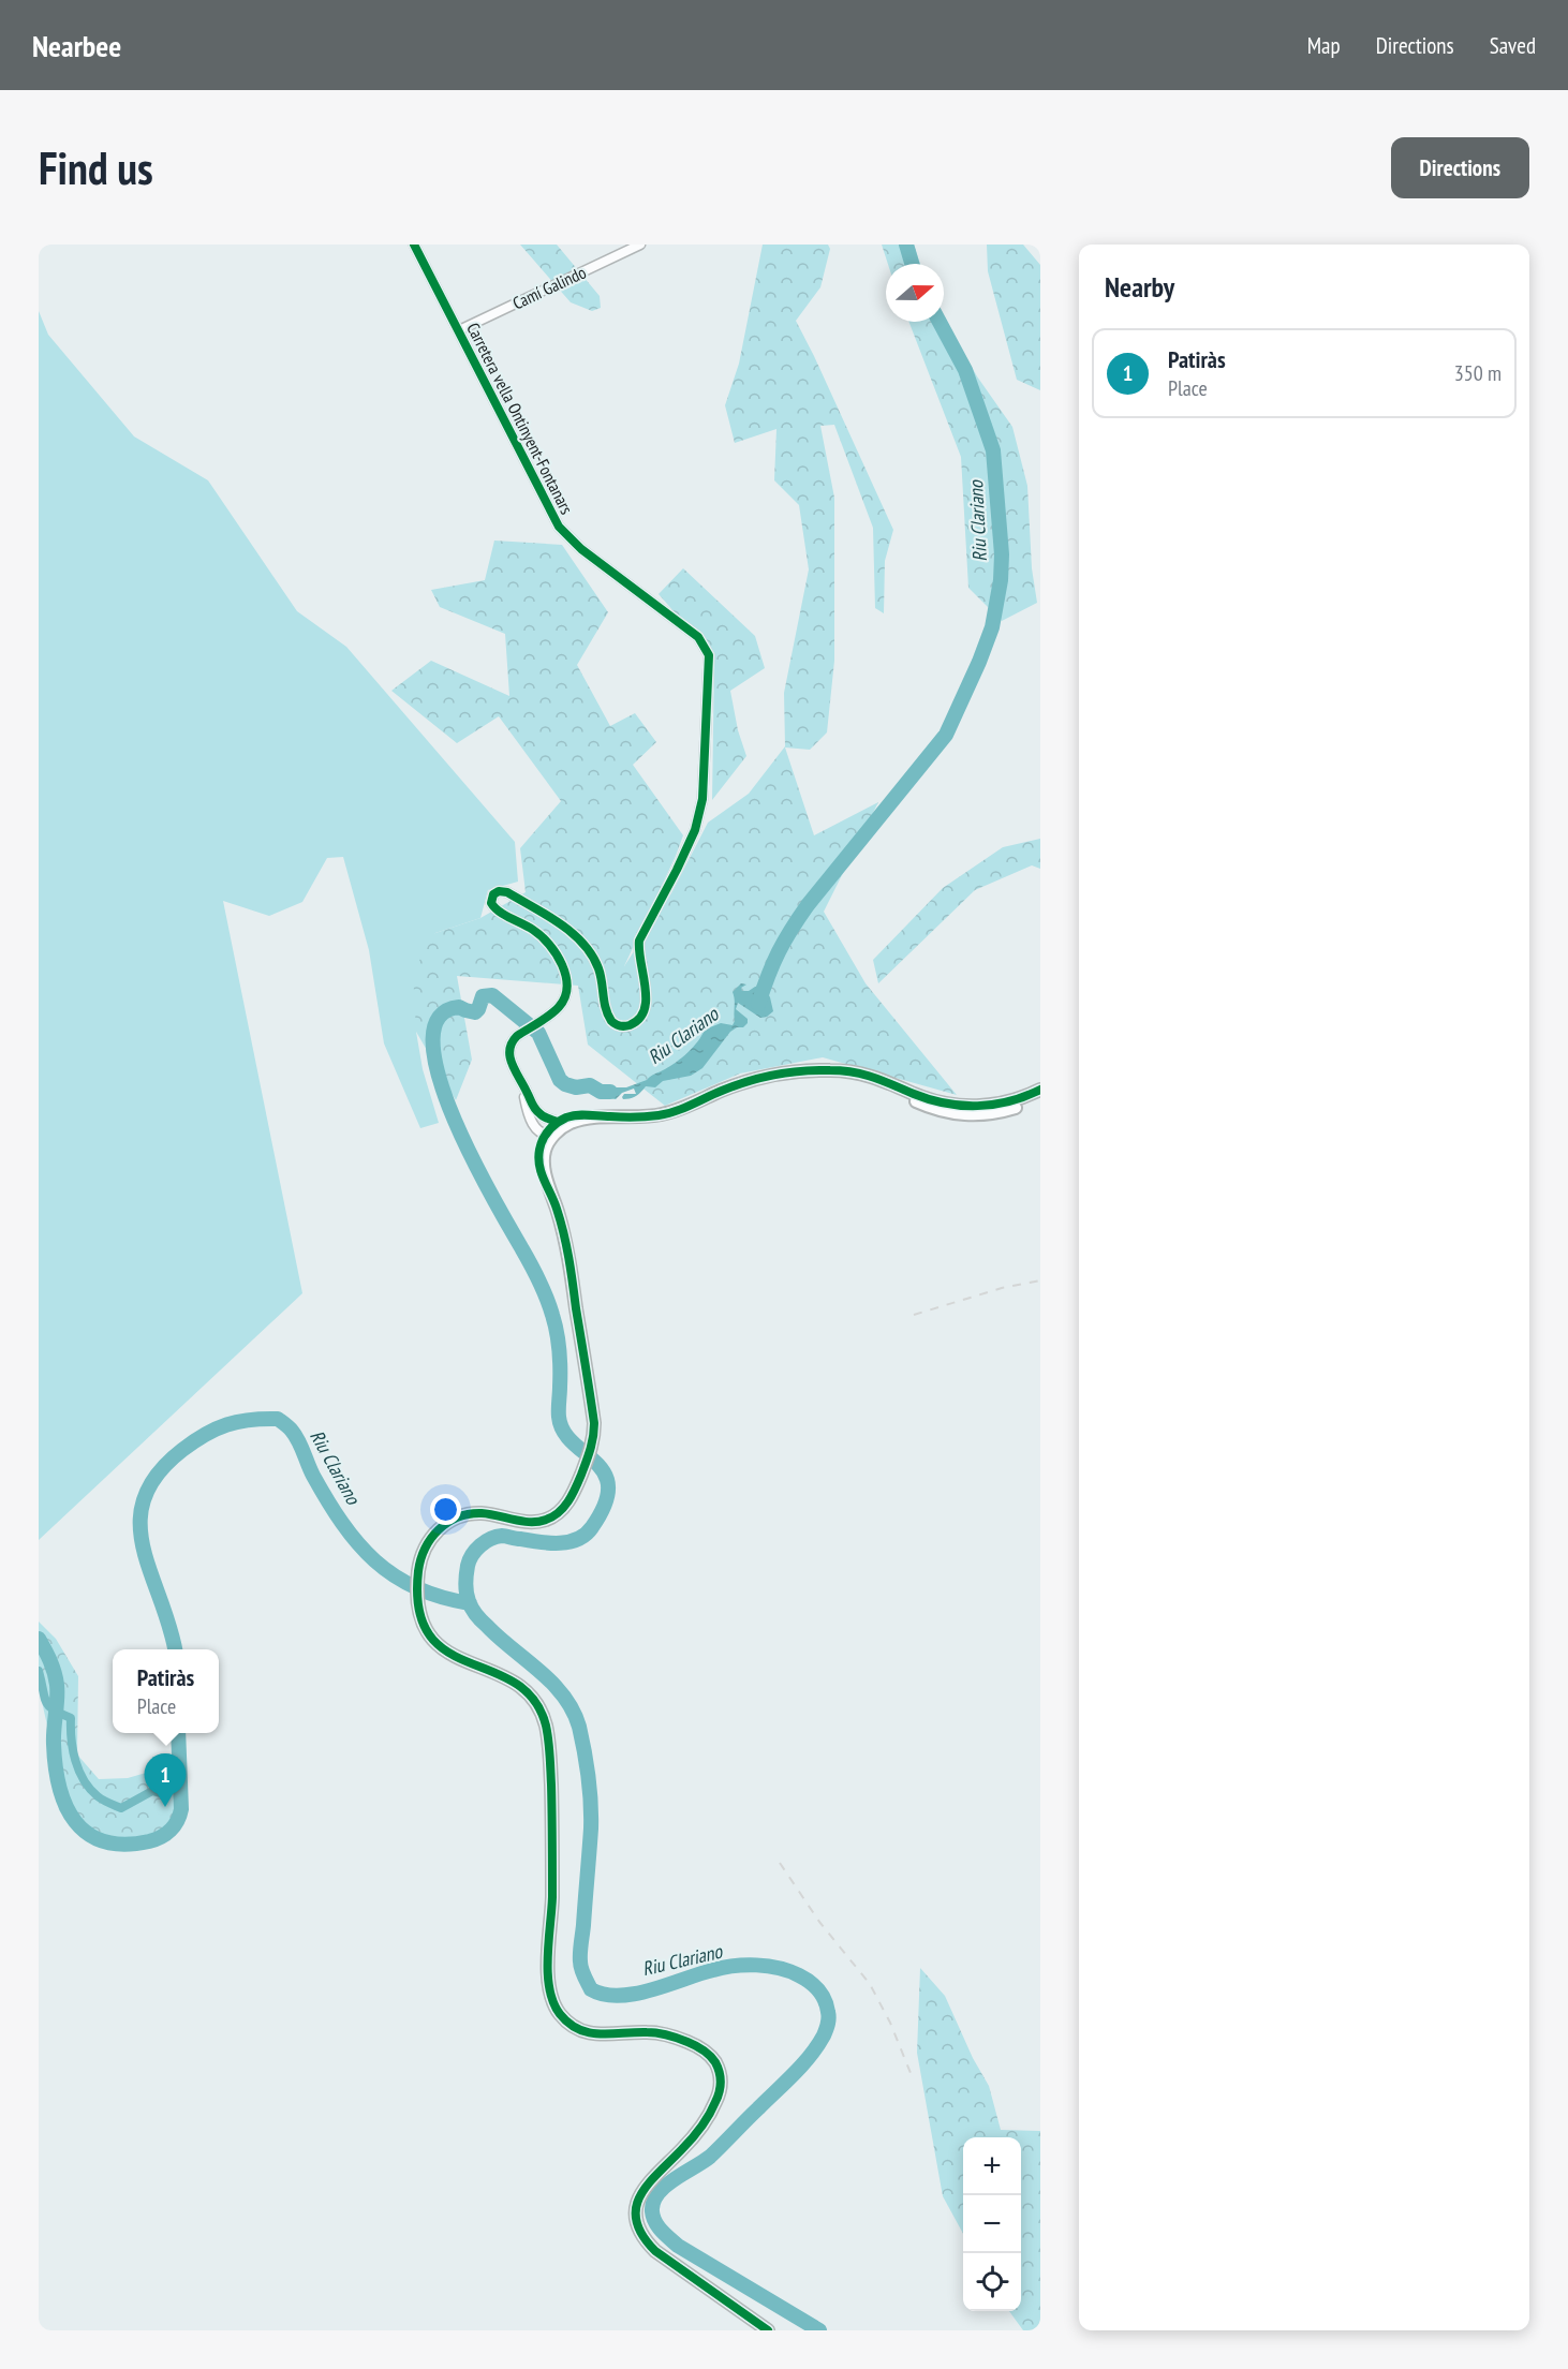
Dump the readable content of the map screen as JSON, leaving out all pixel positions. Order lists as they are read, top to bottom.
{
  "streets": {
    "street": ["Camí Galindo", "Carretera vella Ontinyent-Fontanars"]
  },
  "crossings": [
    ["Camí Galindo", "Carretera vella Ontinyent-Fontanars"]
  ],
  "water": ["Riu Clariano"],
  "north": "right",
  "page": {
    "header": "Nearbee",
    "nav": ["Map", "Directions", "Saved"],
    "buttons": "Directions",
    "title": "Find us",
    "heading": "Nearby",
    "list": [
      {
        "mark": "1",
        "name": "Patiràs",
        "note": "Place",
        "value": "350 m"
      }
    ],
    "popup": ["Patiràs", "Place"],
    "pins": "1",
    "map_buttons": ["+", "−"]
  }
}
